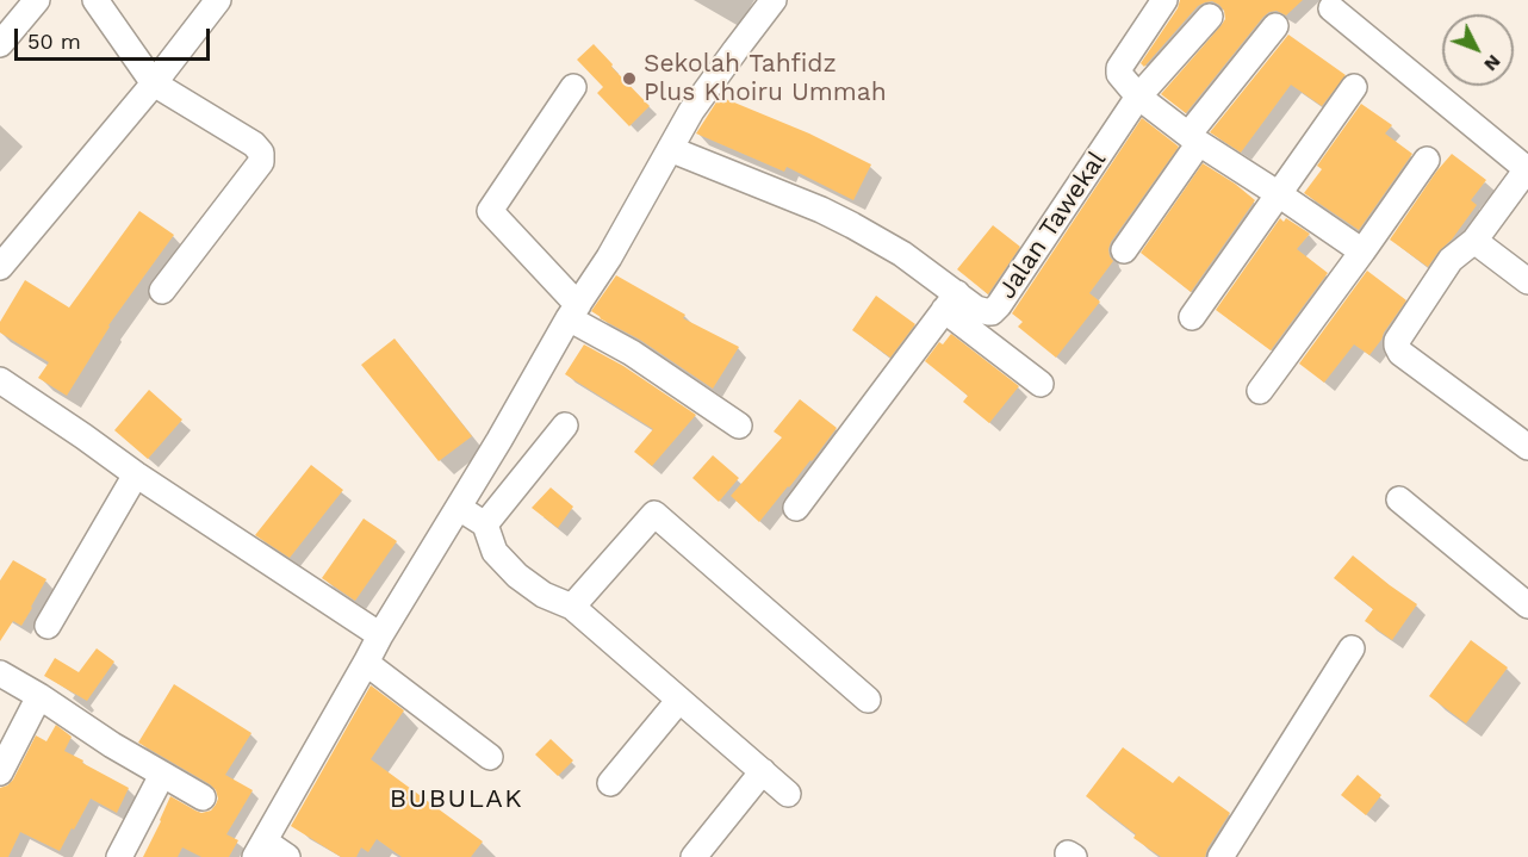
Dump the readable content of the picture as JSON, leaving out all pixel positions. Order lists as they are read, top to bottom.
{
  "streets": {
    "street": ["Jalan Tawekal"]
  },
  "districts": ["BUBULAK"],
  "places": ["Sekolah Tahfidz Plus Khoiru Ummah"],
  "scale_bar": "50 m",
  "north": "bottom right"
}
